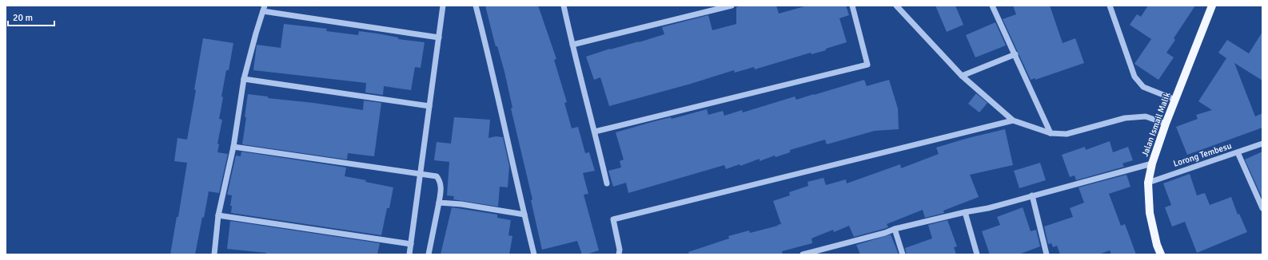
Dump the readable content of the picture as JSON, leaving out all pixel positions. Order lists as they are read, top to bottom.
{
  "streets": {
    "main road": ["Jalan Ismail Malik"],
    "street": ["Lorong Tembesu"]
  },
  "crossings": [
    ["Jalan Ismail Malik", "Lorong Tembesu"]
  ],
  "scale_bar": "20 m"
}
